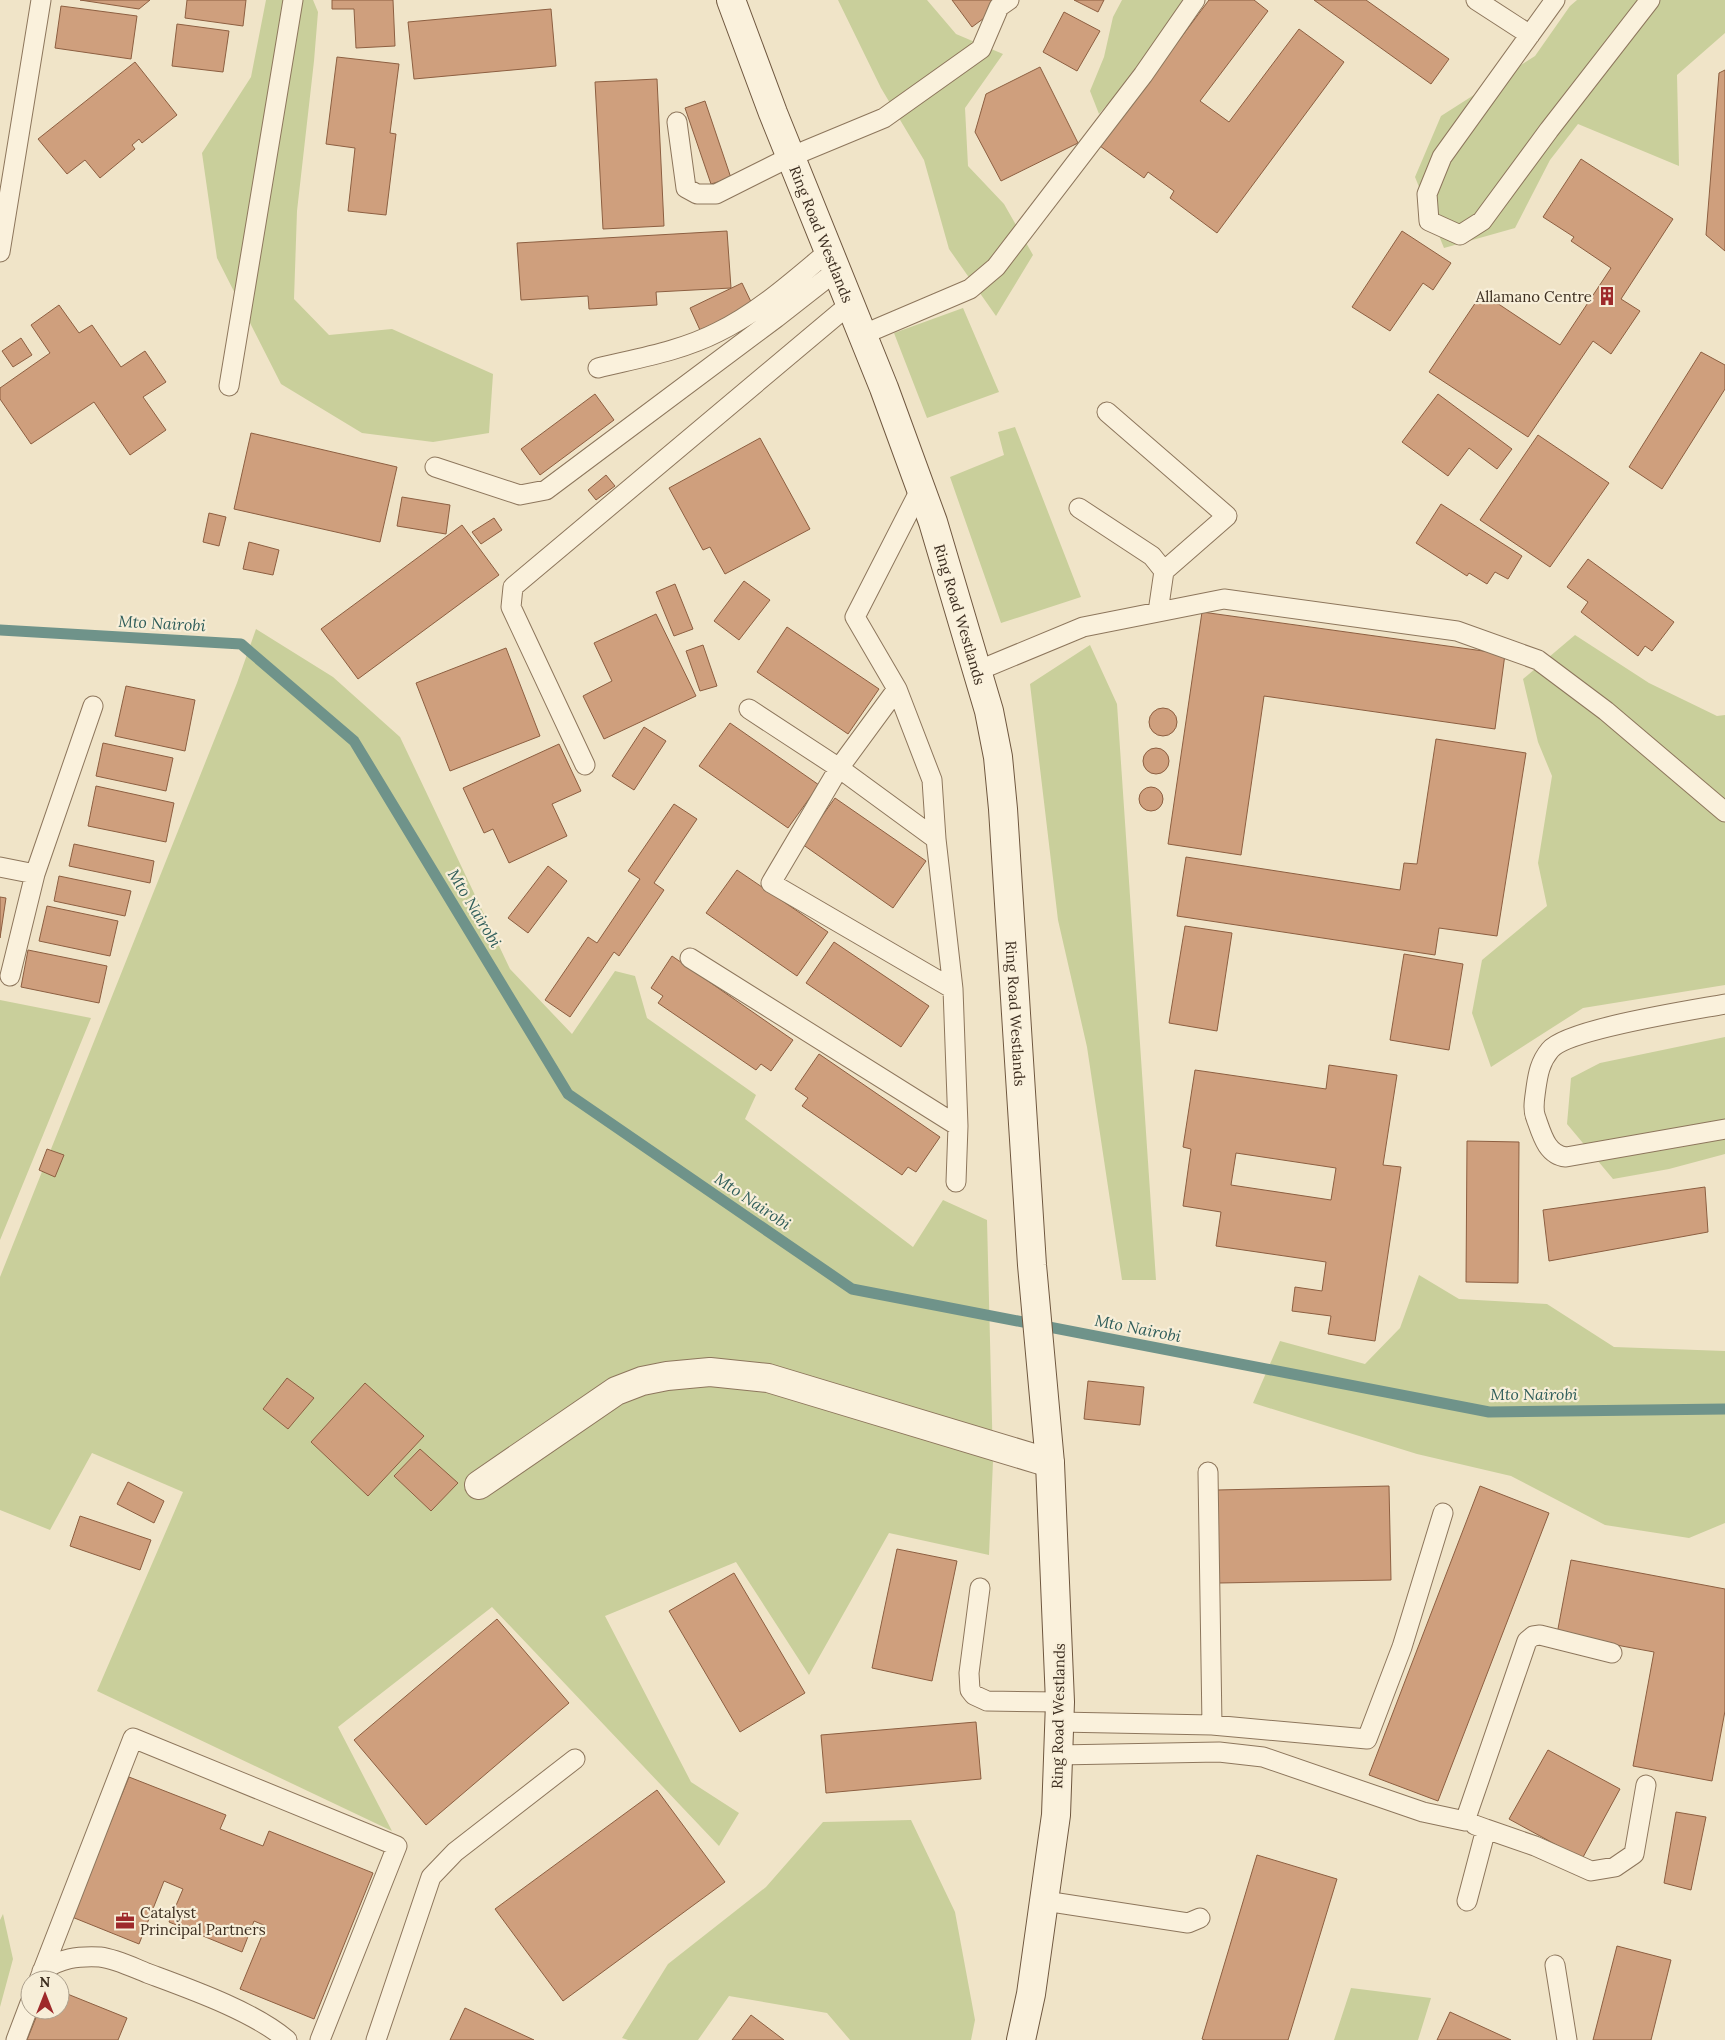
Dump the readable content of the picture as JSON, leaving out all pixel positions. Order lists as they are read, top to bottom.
{
  "streets": {
    "main road": ["Ring Road Westlands"]
  },
  "water": ["Mto Nairobi"],
  "places": {
    "building": ["Allamano Centre"],
    "office": ["Catalyst Principal Partners"]
  },
  "north": "top"
}
